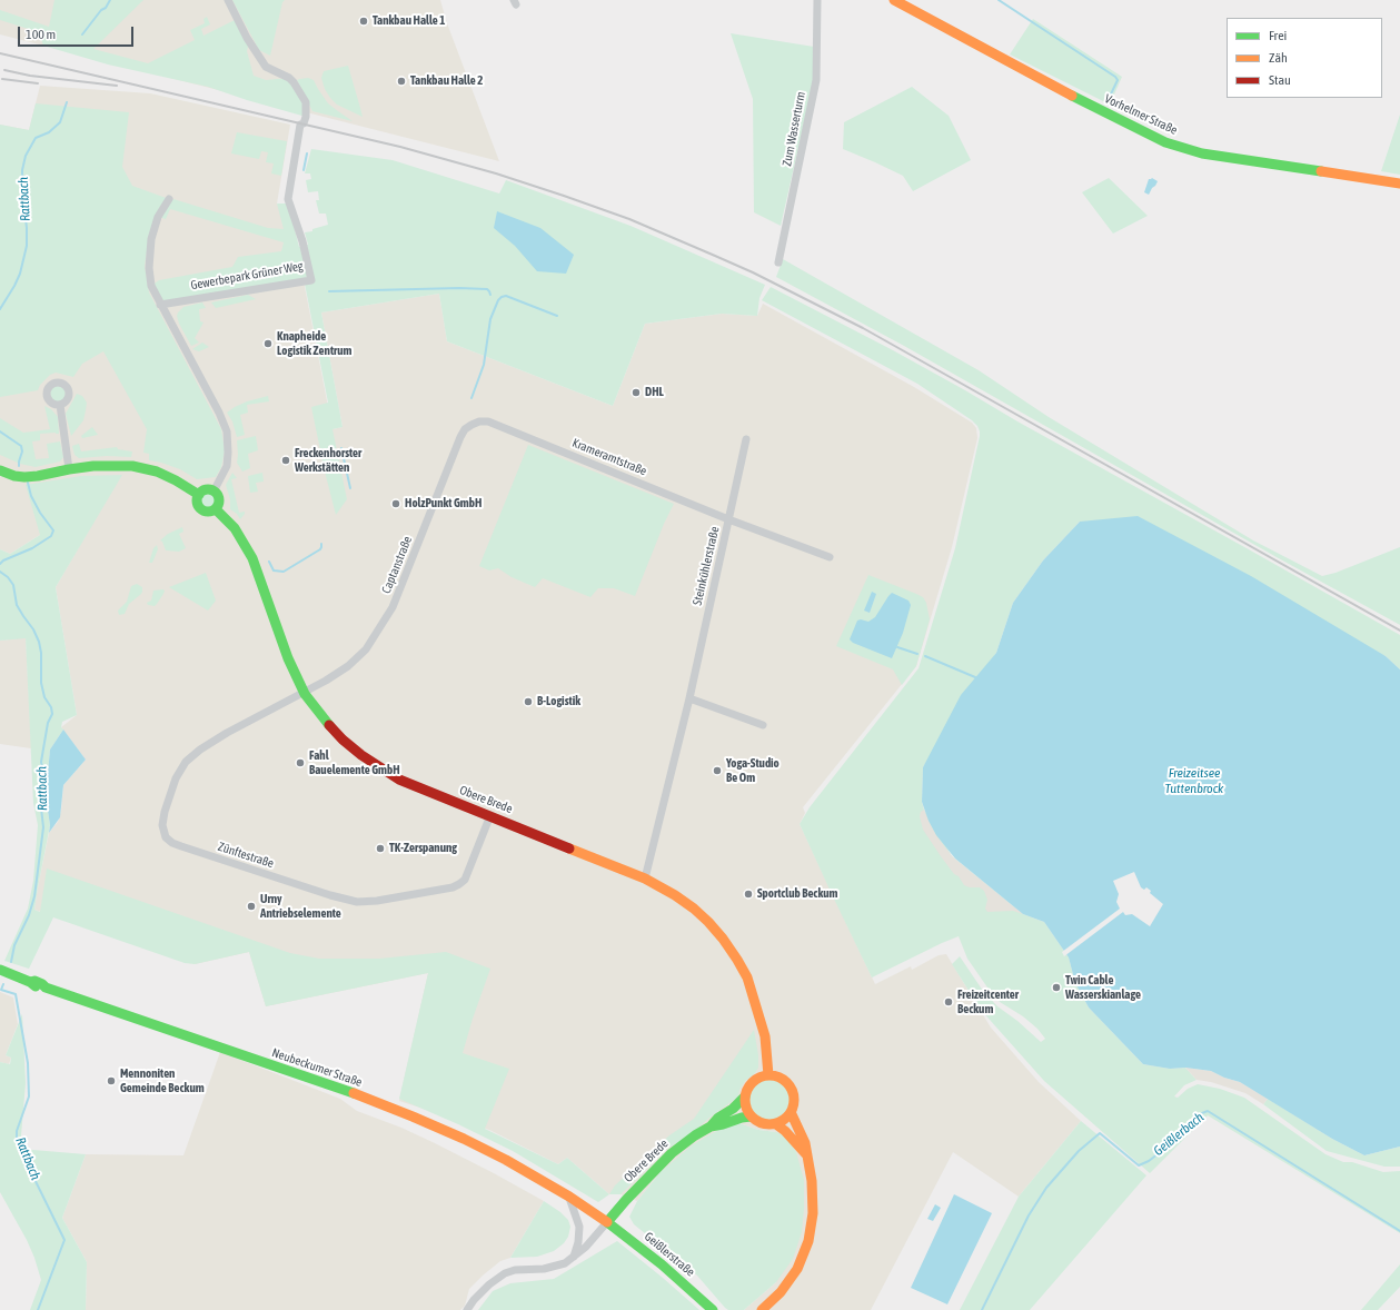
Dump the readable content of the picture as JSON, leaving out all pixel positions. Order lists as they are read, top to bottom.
{
  "streets": {
    "street": [
      "Vorhelmer Straße",
      "Zum Wasserturm",
      "Gewerbepark Grüner Weg",
      "Krameramtstraße",
      "Captanstraße",
      "Steinkühlerstraße",
      "Obere Brede",
      "Zünftestraße",
      "Neubeckumer Straße",
      "Geißlerstraße"
    ]
  },
  "crossings": [
    ["Krameramtstraße", "Captanstraße"],
    ["Krameramtstraße", "Steinkühlerstraße"],
    ["Captanstraße", "Obere Brede"],
    ["Captanstraße", "Zünftestraße"],
    ["Steinkühlerstraße", "Obere Brede"],
    ["Obere Brede", "Zünftestraße"],
    ["Obere Brede", "Neubeckumer Straße"],
    ["Obere Brede", "Geißlerstraße"],
    ["Neubeckumer Straße", "Geißlerstraße"]
  ],
  "water": ["Rattbach", "Freizeitsee Tuttenbrock", "Geißlerbach"],
  "places": [
    "Tankbau Halle 1",
    "Tankbau Halle 2",
    "Knapheide Logistik Zentrum",
    "DHL",
    "Freckenhorster Werkstätten",
    "HolzPunkt GmbH",
    "B-Logistik",
    "Fahl Bauelemente GmbH",
    "Yoga-Studio Be Om",
    "TK-Zerspanung",
    "Sportclub Beckum",
    "Urny Antriebselemente",
    "Twin Cable Wasserskianlage",
    "Freizeitcenter Beckum",
    "Mennoniten Gemeinde Beckum"
  ],
  "legend": ["Frei", "Zäh", "Stau"],
  "scale_bar": "100 m"
}
